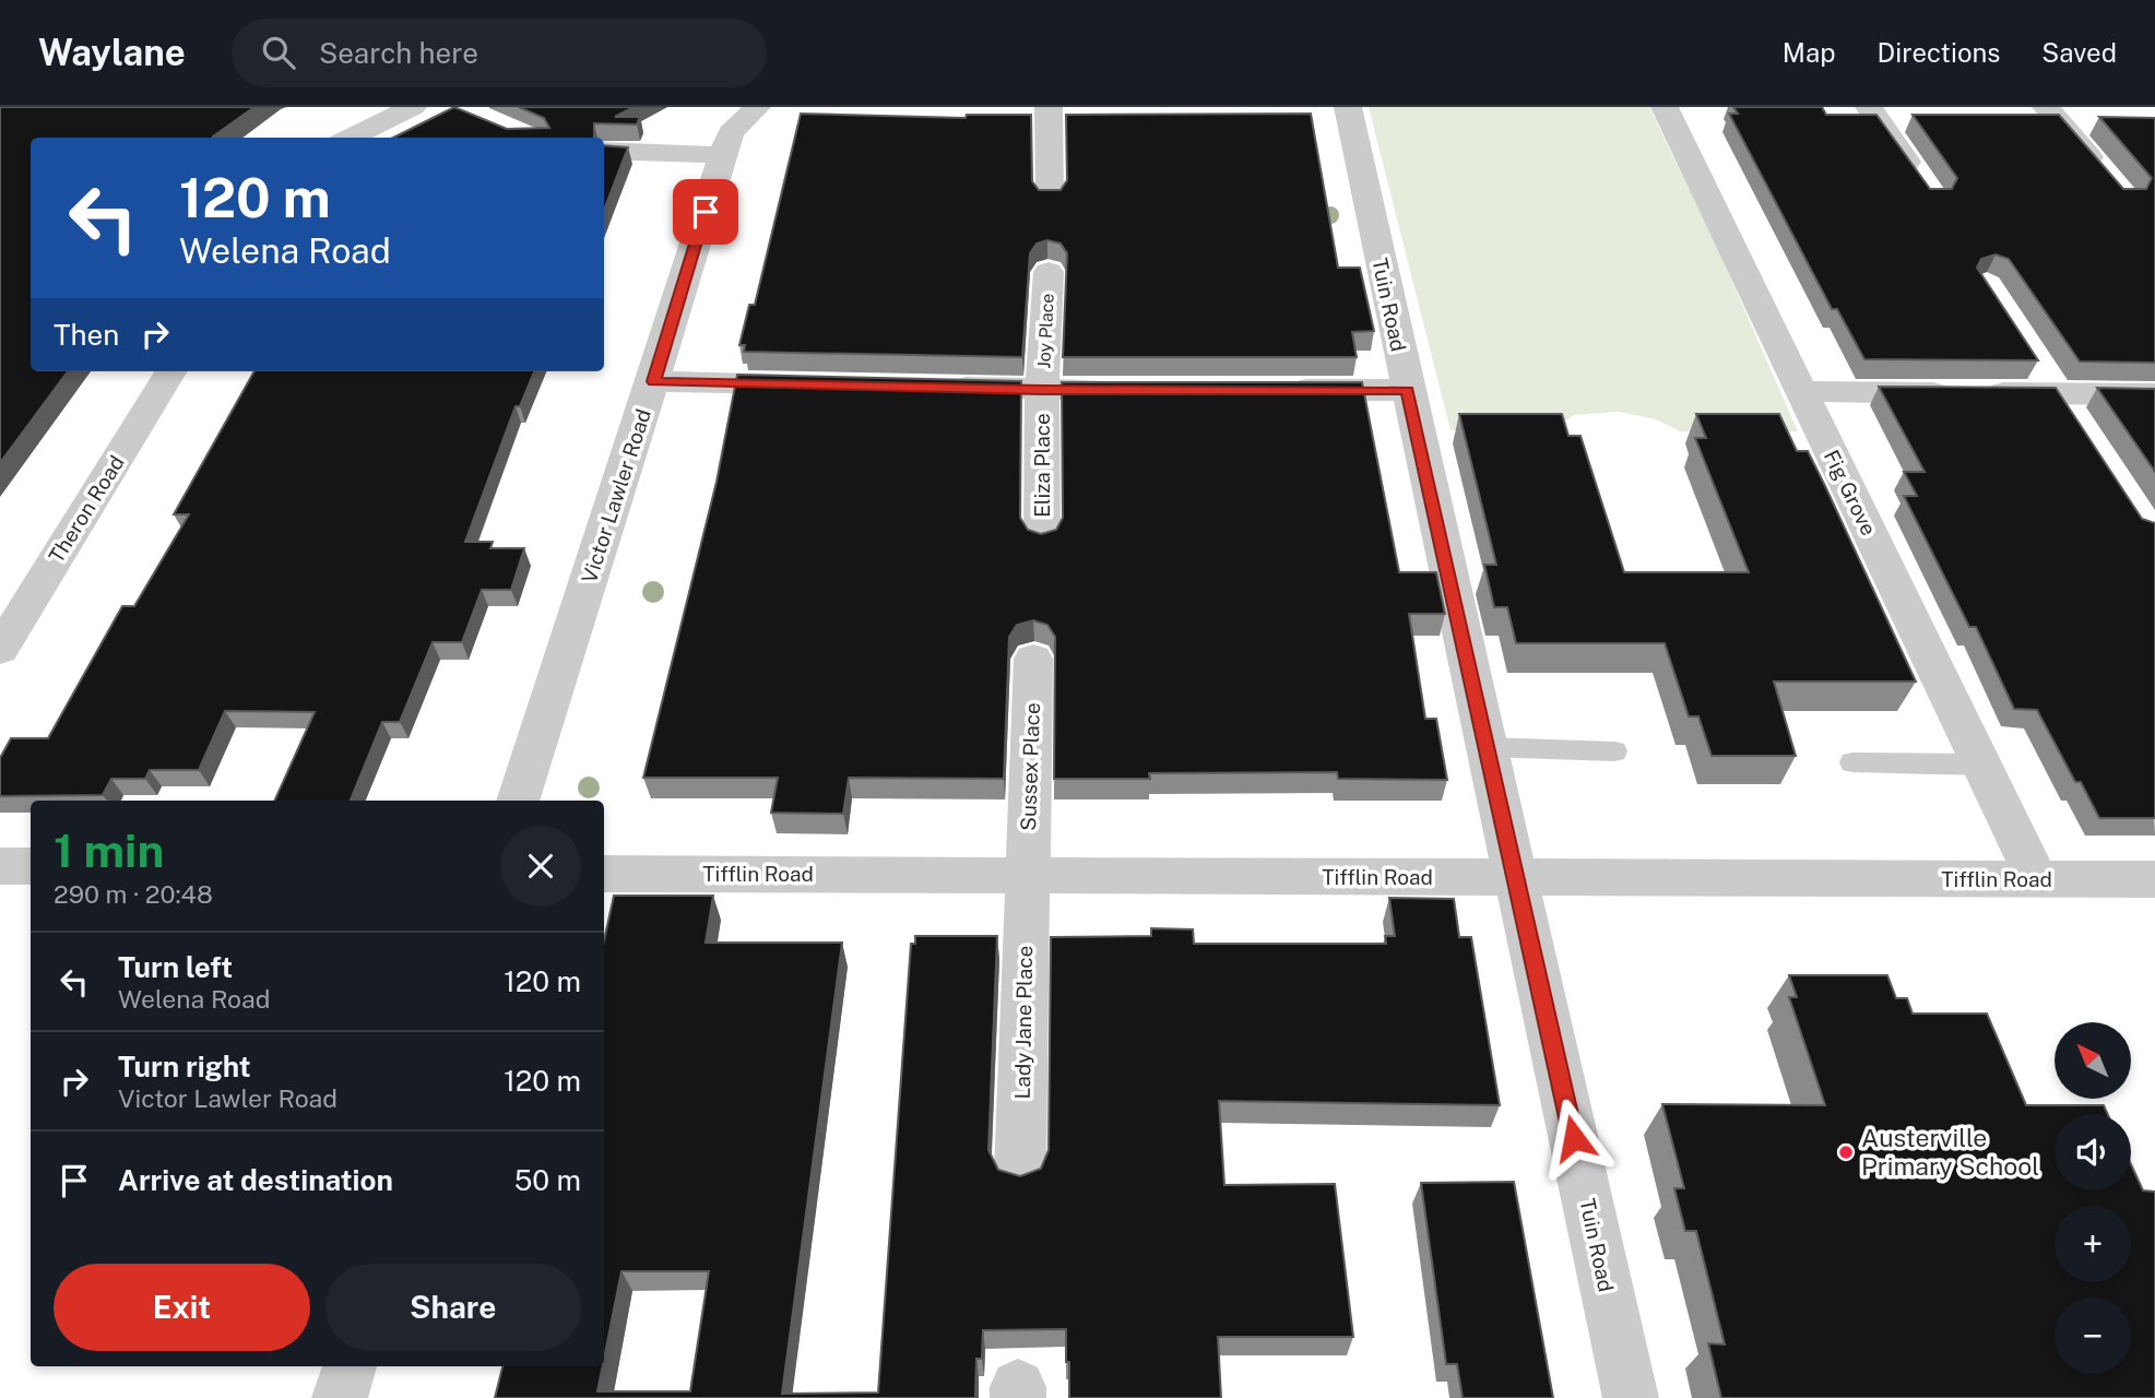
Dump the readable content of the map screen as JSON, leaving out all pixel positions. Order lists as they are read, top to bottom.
{
  "streets": {
    "street": [
      "Tuin Road",
      "Joy Place",
      "Eliza Place",
      "Fig Grove",
      "Victor Lawler Road",
      "Theron Road",
      "Sussex Place",
      "Tifflin Road",
      "Lady Jane Place"
    ]
  },
  "crossings": [
    ["Tuin Road", "Tifflin Road"],
    ["Joy Place", "Eliza Place"],
    ["Fig Grove", "Tifflin Road"],
    ["Sussex Place", "Tifflin Road"],
    ["Sussex Place", "Lady Jane Place"],
    ["Tifflin Road", "Lady Jane Place"]
  ],
  "places": ["Austerville Primary School"],
  "north": "top left",
  "page": {
    "header": "Waylane",
    "search": "Search here",
    "nav": ["Map", "Directions", "Saved"],
    "turn": ["120 m", "Welena Road"],
    "then": "Then",
    "heading": ["1 min", "290 m · 20:48"],
    "list": [
      {
        "name": "Turn left",
        "note": "Welena Road",
        "value": "120 m"
      },
      {
        "name": "Turn right",
        "note": "Victor Lawler Road",
        "value": "120 m"
      },
      {
        "name": "Arrive at destination",
        "value": "50 m"
      }
    ],
    "map_buttons": ["+", "−"],
    "buttons": ["Exit", "Share"]
  }
}
